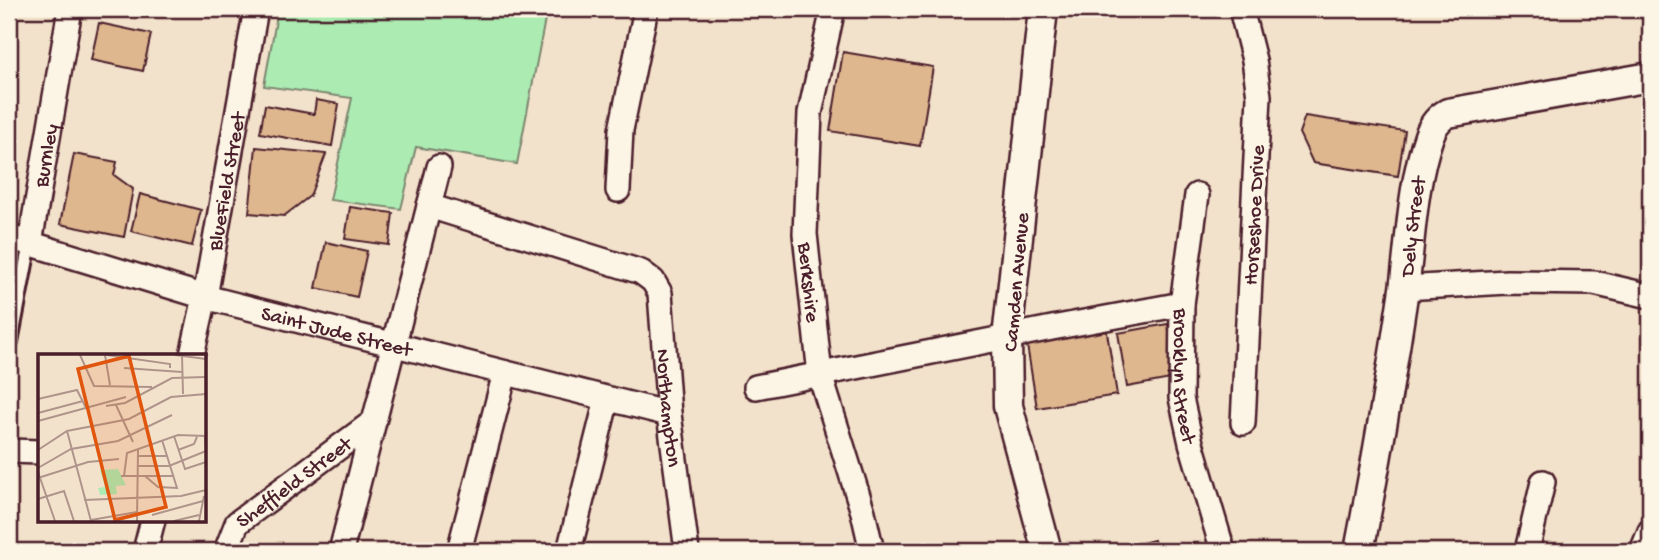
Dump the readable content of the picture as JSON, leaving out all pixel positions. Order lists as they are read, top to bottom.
{
  "streets": {
    "street": [
      "Burnley",
      "BlueField Street",
      "Horseshoe Drive",
      "Dely Street",
      "Camden Avenue",
      "Berkshire",
      "Saint Jude Street",
      "Brooklyn Street",
      "Northampton",
      "Sheffield Street"
    ]
  },
  "crossings": [
    ["Burnley", "Saint Jude Street"],
    ["BlueField Street", "Saint Jude Street"],
    ["Saint Jude Street", "Northampton"]
  ]
}
